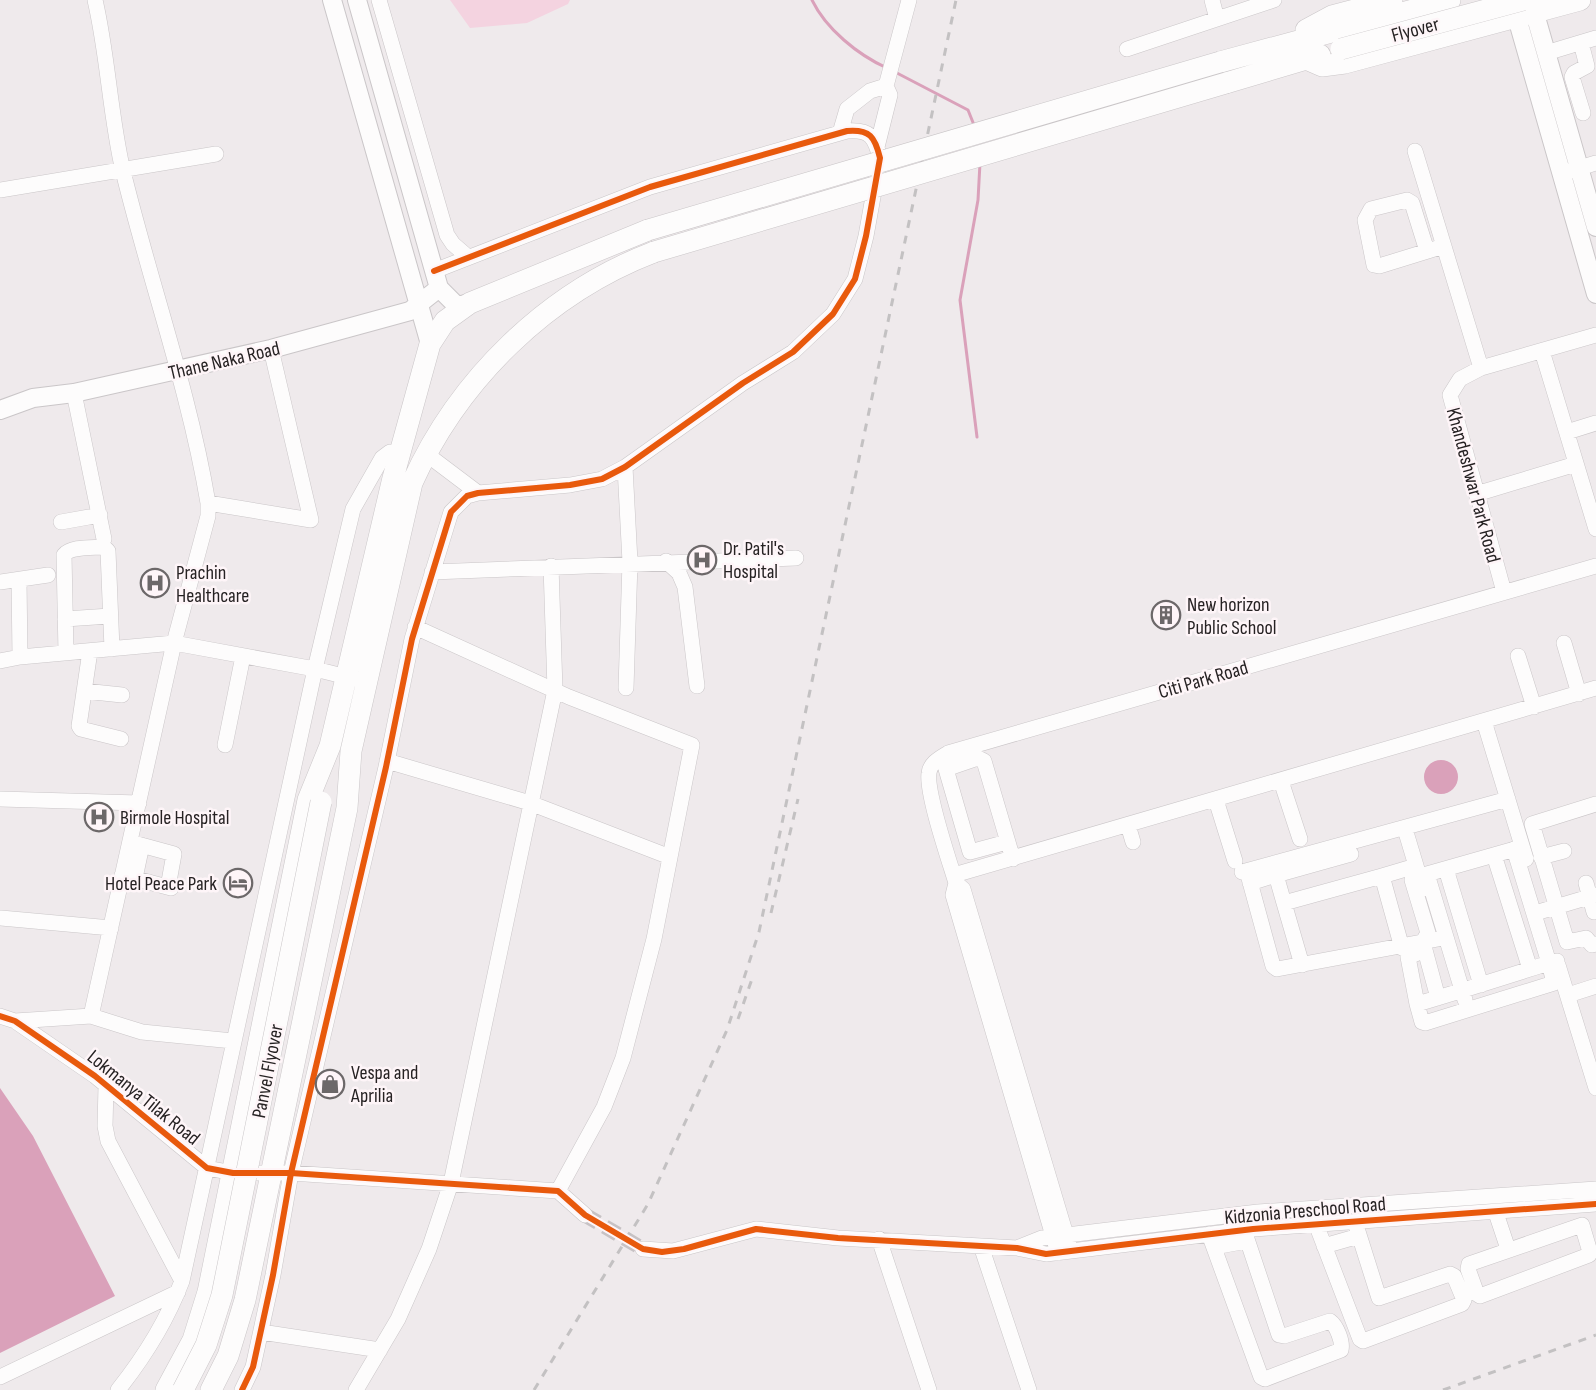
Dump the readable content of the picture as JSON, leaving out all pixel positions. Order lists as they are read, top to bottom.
{
  "streets": {
    "highway": ["Flyover", "Panvel Flyover"],
    "main road": ["Thane Naka Road"],
    "street": [
      "Khandeshwar Park Road",
      "Citi Park Road",
      "Lokmanya Tilak Road",
      "Kidzonia Preschool Road"
    ]
  },
  "crossings": [
    ["Khandeshwar Park Road", "Citi Park Road"]
  ],
  "places": {
    "hospital": ["Dr. Patil's Hospital", "Prachin Healthcare", "Birmole Hospital"],
    "building": ["New horizon Public School"],
    "hotel": ["Hotel Peace Park"],
    "shop": ["Vespa and Aprilia"]
  }
}
